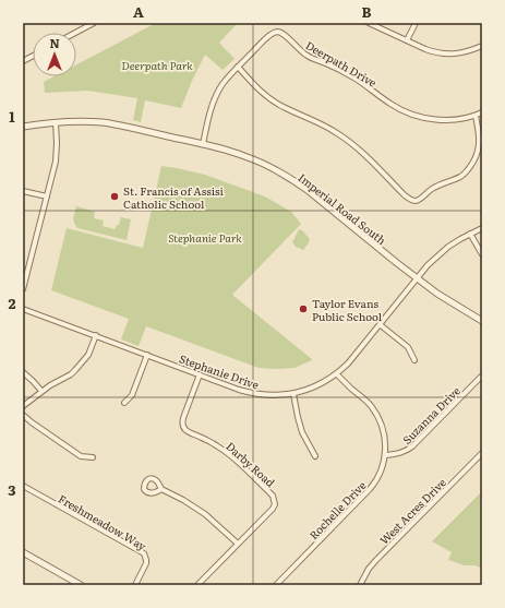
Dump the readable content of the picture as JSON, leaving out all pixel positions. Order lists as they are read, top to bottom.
{
  "streets": {
    "street": [
      "Deerpath Drive",
      "Imperial Road South",
      "Stephanie Drive",
      "Suzanna Drive",
      "Darby Road",
      "Rochelle Drive",
      "West Acres Drive",
      "Freshmeadow Way"
    ]
  },
  "crossings": [
    ["Deerpath Drive", "Imperial Road South"],
    ["Imperial Road South", "Stephanie Drive"],
    ["Stephanie Drive", "Darby Road"],
    ["Stephanie Drive", "Rochelle Drive"],
    ["Suzanna Drive", "Rochelle Drive"]
  ],
  "parks": ["Deerpath Park", "Stephanie Park"],
  "places": ["St. Francis of Assisi Catholic School", "Taylor Evans Public School"],
  "north": "top",
  "grid": {
    "columns": ["A", "B"],
    "rows": ["1", "2", "3"]
  }
}
